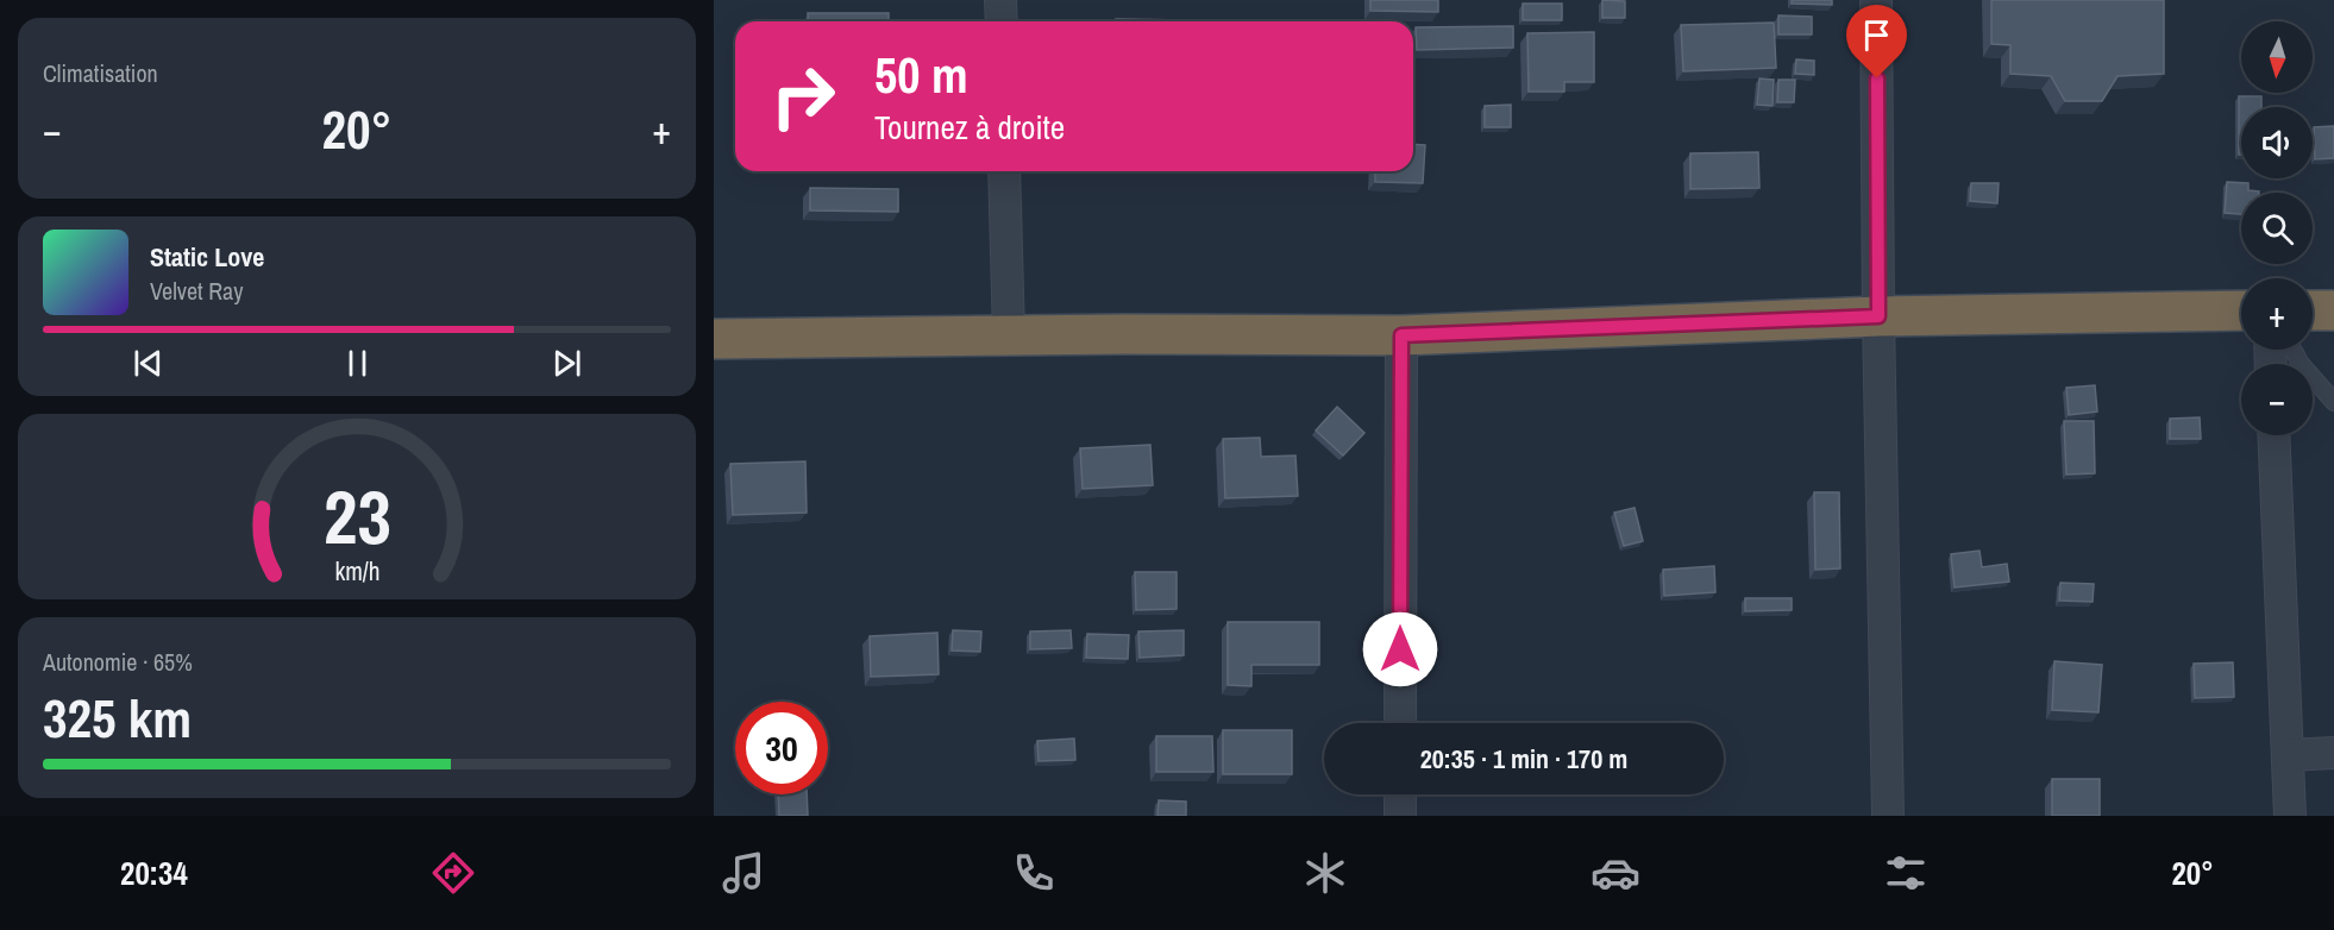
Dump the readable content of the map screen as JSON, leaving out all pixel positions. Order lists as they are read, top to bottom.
{
  "north": "bottom",
  "page": {
    "tile": [
      "Climatisation",
      ["Autonomie · 65%", "325 km"]
    ],
    "map_buttons": ["+", "−"],
    "turn": ["50 m", "Tournez à droite"],
    "heat": ["−", "20°", "+"],
    "song": ["Static Love", "Velvet Ray"],
    "limit": "30",
    "trip": "20:35 · 1 min · 170 m",
    "tabs": ["20:34", "20°"],
    "gauge": ["23", "km/h"]
  }
}
